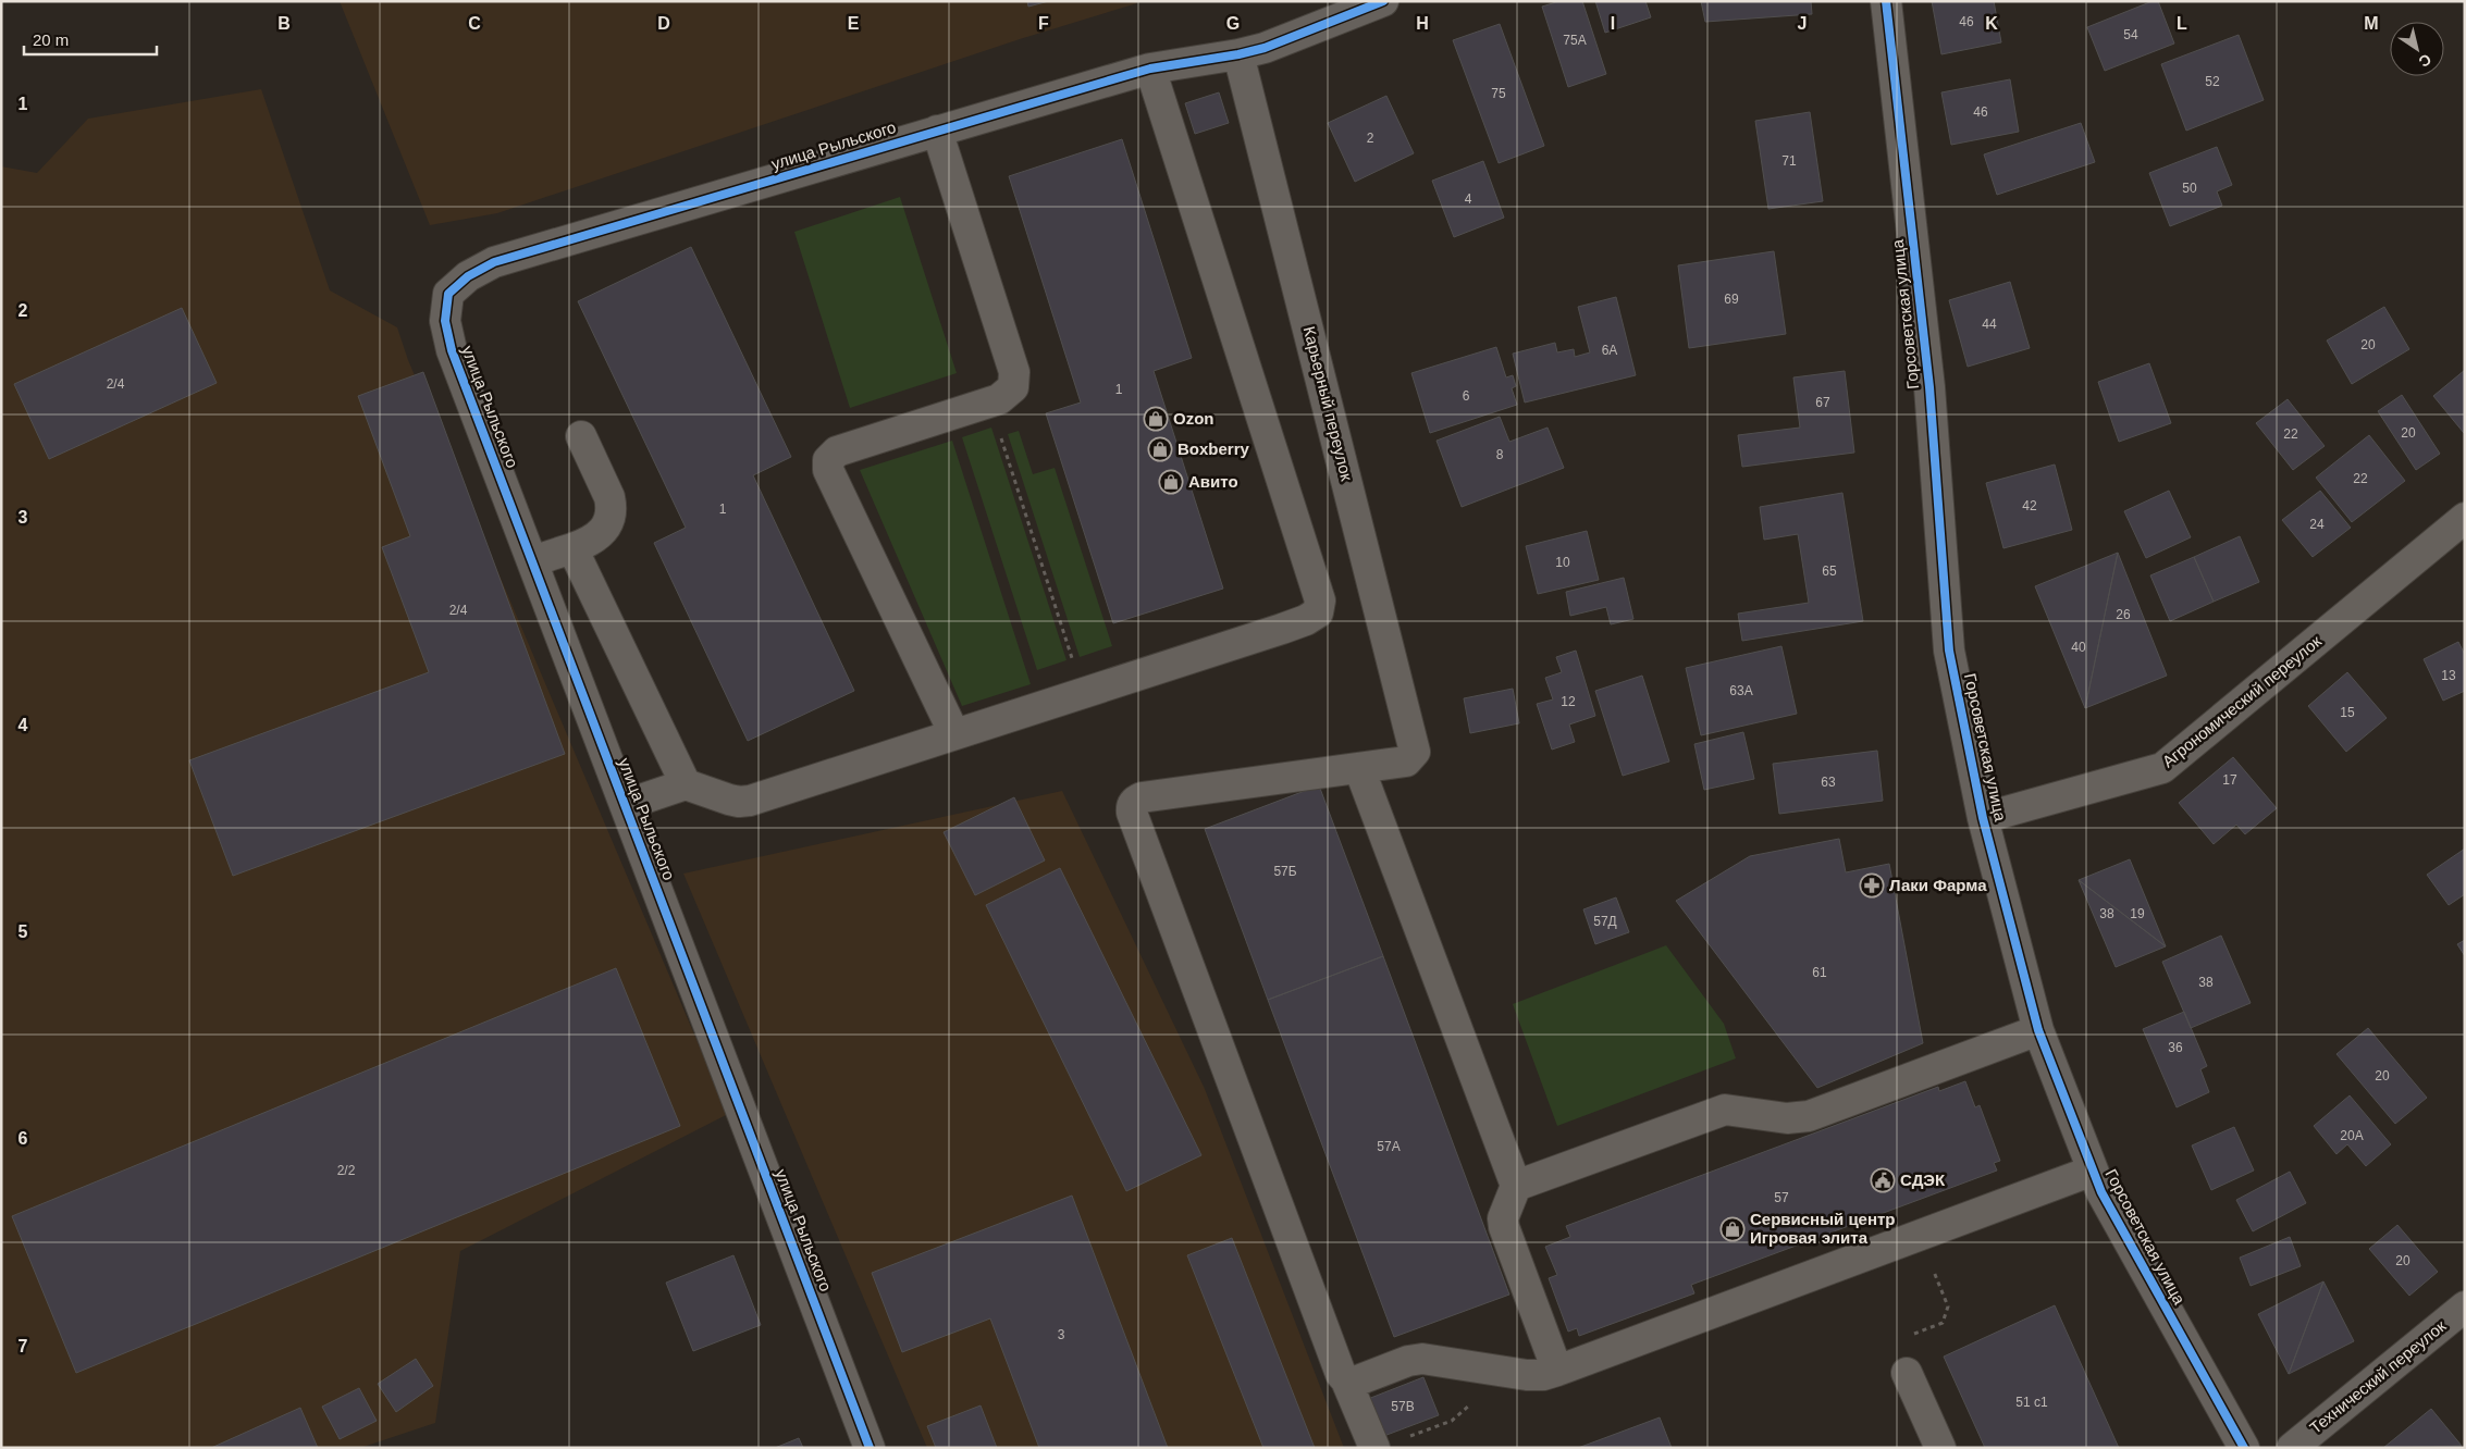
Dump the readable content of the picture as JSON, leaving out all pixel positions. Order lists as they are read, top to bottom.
{
  "streets": {
    "street": [
      "улица Рыльского",
      "Горсоветская улица",
      "Карьерный переулок",
      "Агрономический переулок",
      "Технический переулок"
    ]
  },
  "crossings": [
    ["улица Рыльского", "Карьерный переулок"],
    ["Горсоветская улица", "Агрономический переулок"]
  ],
  "places": {
    "shop": [
      "Ozon",
      "Boxberry",
      "Авито",
      "Сервисный центр Игровая элита"
    ],
    "pharmacy": ["Лаки Фарма"],
    "public building": ["СДЭК"]
  },
  "house_numbers": [
    "46",
    "54",
    "75А",
    "52",
    "75",
    "46",
    "2",
    "71",
    "50",
    "4",
    "69",
    "44",
    "20",
    "6А",
    "2/4",
    "1",
    "6",
    "67",
    "20",
    "22",
    "8",
    "22",
    "42",
    "1",
    "24",
    "10",
    "65",
    "2/4",
    "26",
    "40",
    "13",
    "63А",
    "12",
    "15",
    "17",
    "63",
    "57Б",
    "38",
    "19",
    "57Д",
    "61",
    "38",
    "36",
    "20",
    "20А",
    "57А",
    "2/2",
    "57",
    "20",
    "3",
    "51 с1",
    "57В"
  ],
  "scale_bar": "20 m",
  "north": "bottom right",
  "grid": {
    "columns": [
      "B",
      "C",
      "D",
      "E",
      "F",
      "G",
      "H",
      "I",
      "J",
      "K",
      "L",
      "M"
    ],
    "rows": [
      "1",
      "2",
      "3",
      "4",
      "5",
      "6",
      "7"
    ]
  }
}
